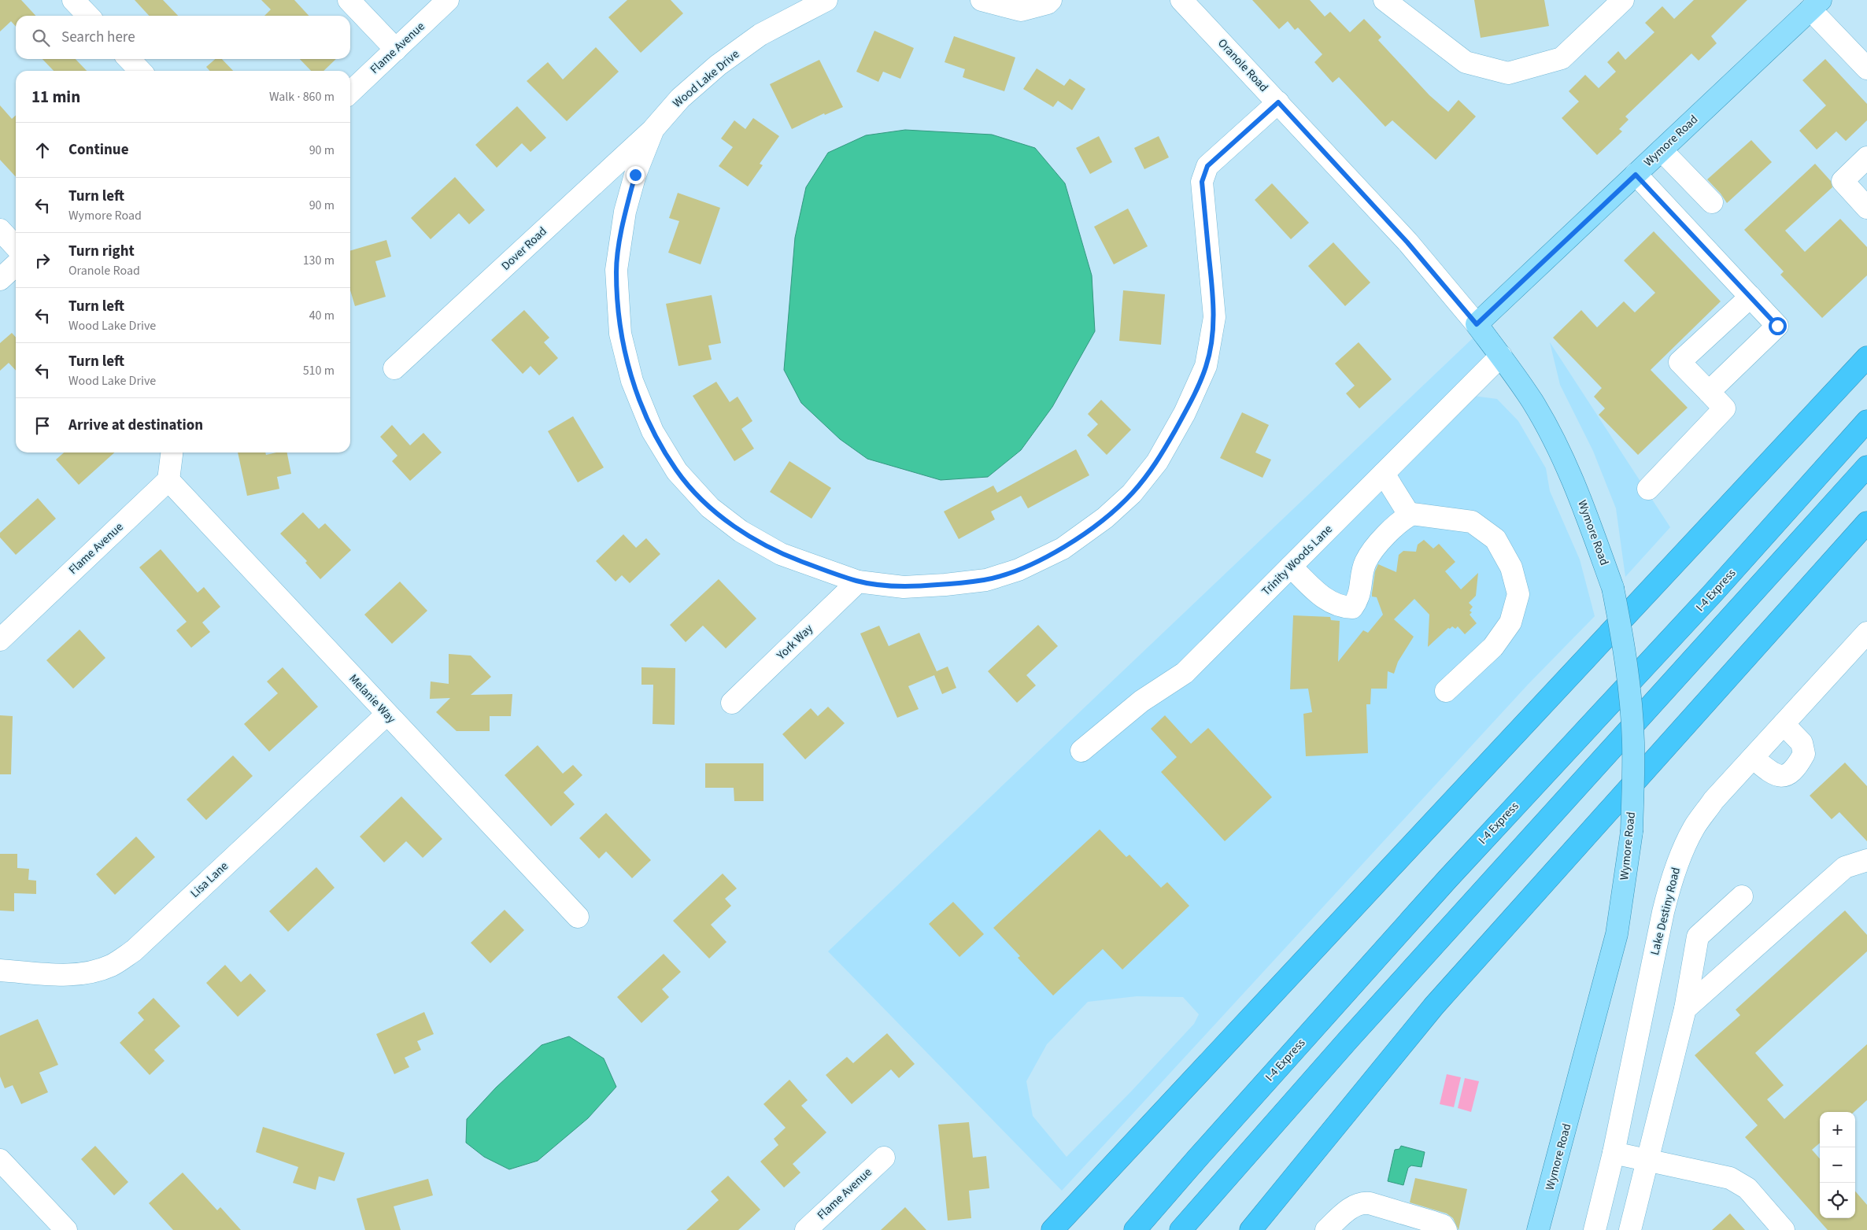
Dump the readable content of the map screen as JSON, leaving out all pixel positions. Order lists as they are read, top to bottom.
{
  "streets": {
    "highway": ["I-4 Express"],
    "main road": ["Wymore Road"],
    "street": [
      "Flame Avenue",
      "Oranole Road",
      "Wood Lake Drive",
      "Dover Road",
      "Trinity Woods Lane",
      "York Way",
      "Melanie Way",
      "Lisa Lane",
      "Lake Destiny Road"
    ]
  },
  "crossings": [
    ["Flame Avenue", "Melanie Way"],
    ["Oranole Road", "Wood Lake Drive"],
    ["Oranole Road", "Wymore Road"],
    ["Wood Lake Drive", "Dover Road"],
    ["Wood Lake Drive", "York Way"],
    ["Wymore Road", "Trinity Woods Lane"],
    ["Melanie Way", "Lisa Lane"]
  ],
  "page": {
    "search": "Search here",
    "heading": ["11 min", "Walk · 860 m"],
    "list": [
      ["Continue", "90 m"],
      ["Turn left", "Wymore Road", "90 m"],
      ["Turn right", "Oranole Road", "130 m"],
      ["Turn left", "Wood Lake Drive", "40 m"],
      ["Turn left", "Wood Lake Drive", "510 m"],
      "Arrive at destination"
    ],
    "map_buttons": ["+", "−"]
  }
}
